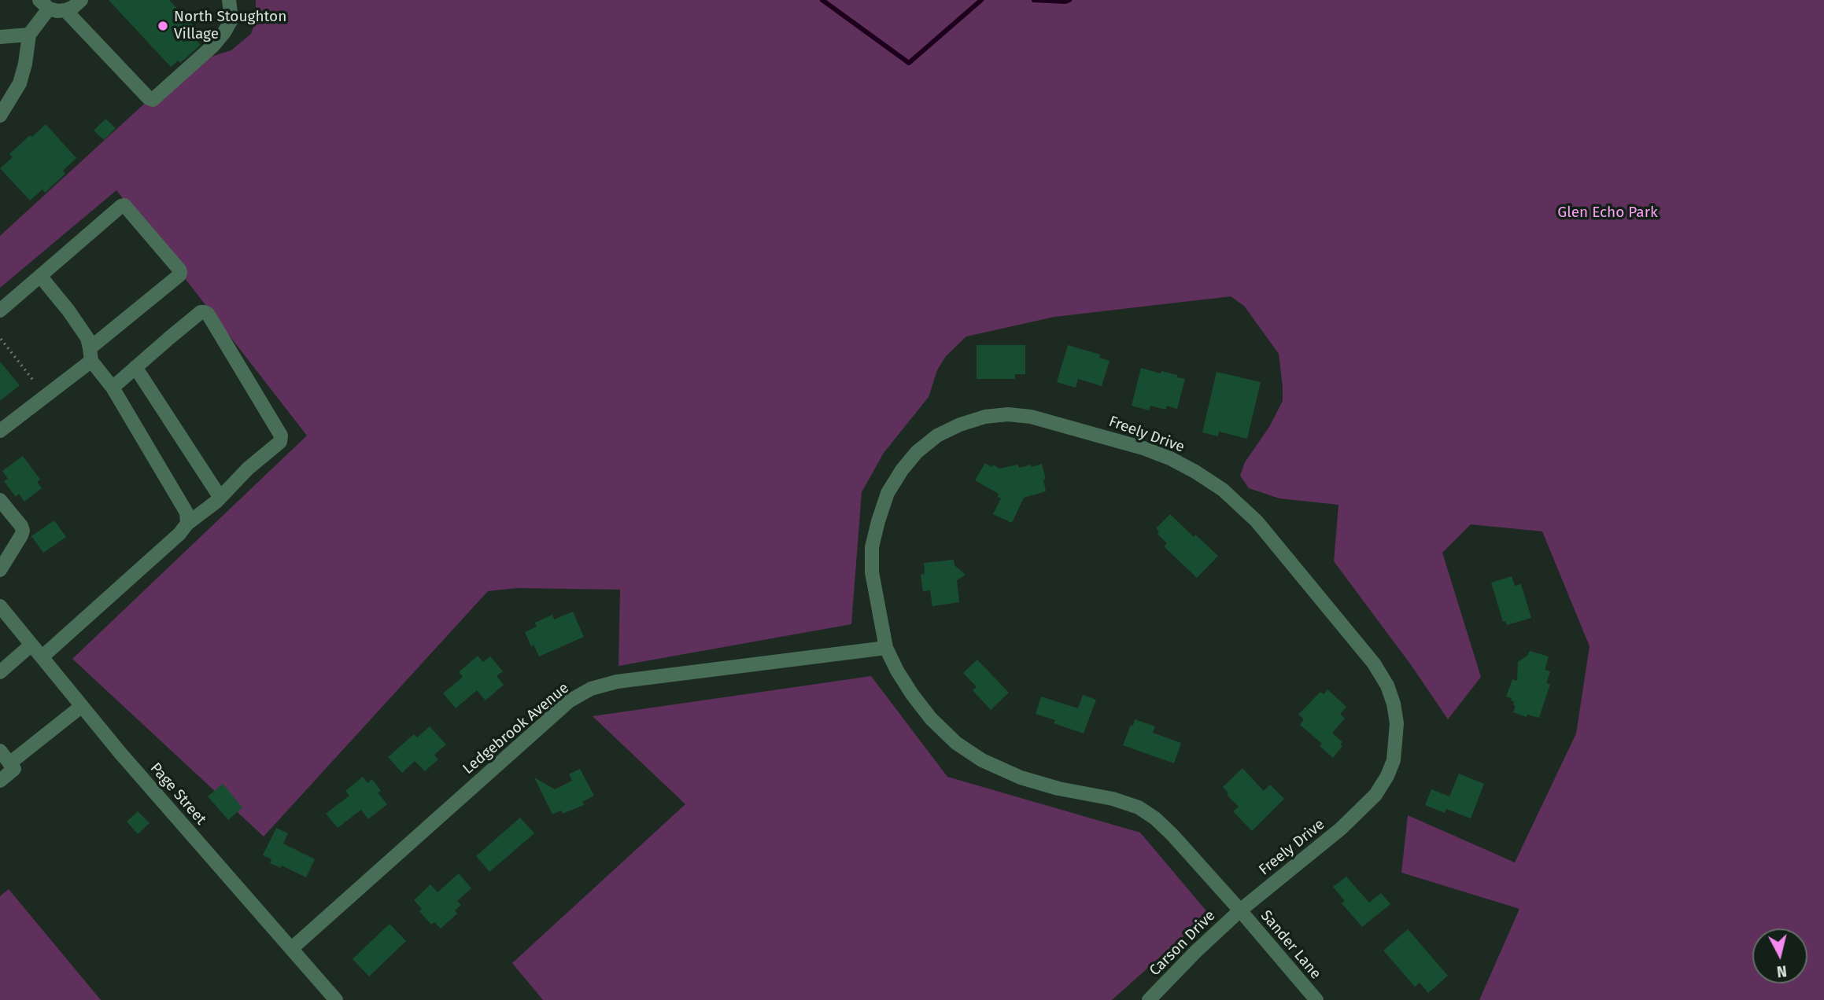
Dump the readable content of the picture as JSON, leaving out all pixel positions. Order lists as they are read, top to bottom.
{
  "streets": {
    "street": [
      "Freely Drive",
      "Ledgebrook Avenue",
      "Page Street",
      "Carson Drive",
      "Sander Lane"
    ]
  },
  "crossings": [
    ["Freely Drive", "Ledgebrook Avenue"],
    ["Freely Drive", "Carson Drive"],
    ["Freely Drive", "Sander Lane"],
    ["Ledgebrook Avenue", "Page Street"],
    ["Carson Drive", "Sander Lane"]
  ],
  "parks": ["Glen Echo Park"],
  "places": ["North Stoughton Village"],
  "north": "bottom"
}
